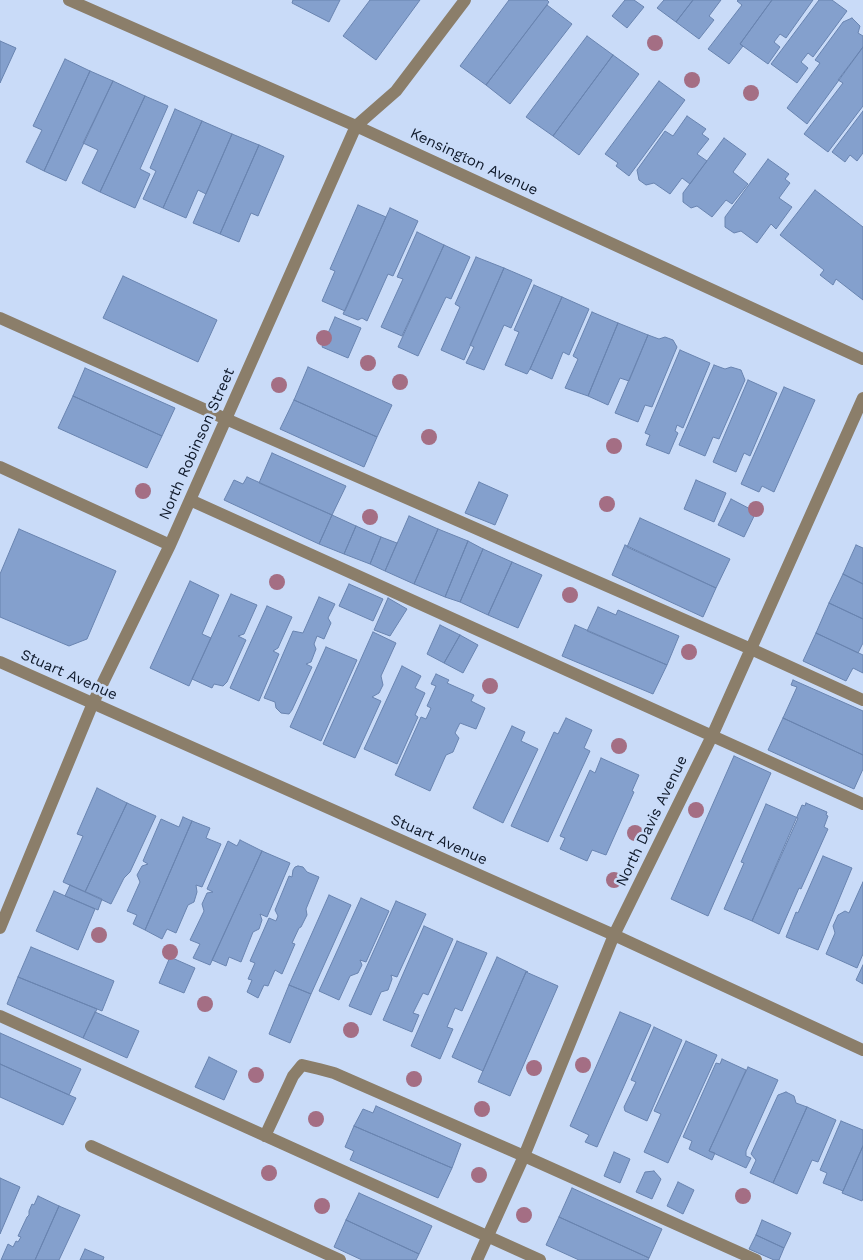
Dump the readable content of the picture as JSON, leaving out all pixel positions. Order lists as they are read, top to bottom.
{
  "streets": {
    "street": [
      "Kensington Avenue",
      "North Robinson Street",
      "Stuart Avenue",
      "North Davis Avenue"
    ]
  },
  "crossings": [
    ["Kensington Avenue", "North Robinson Street"],
    ["North Robinson Street", "Stuart Avenue"],
    ["Stuart Avenue", "North Davis Avenue"]
  ]
}
